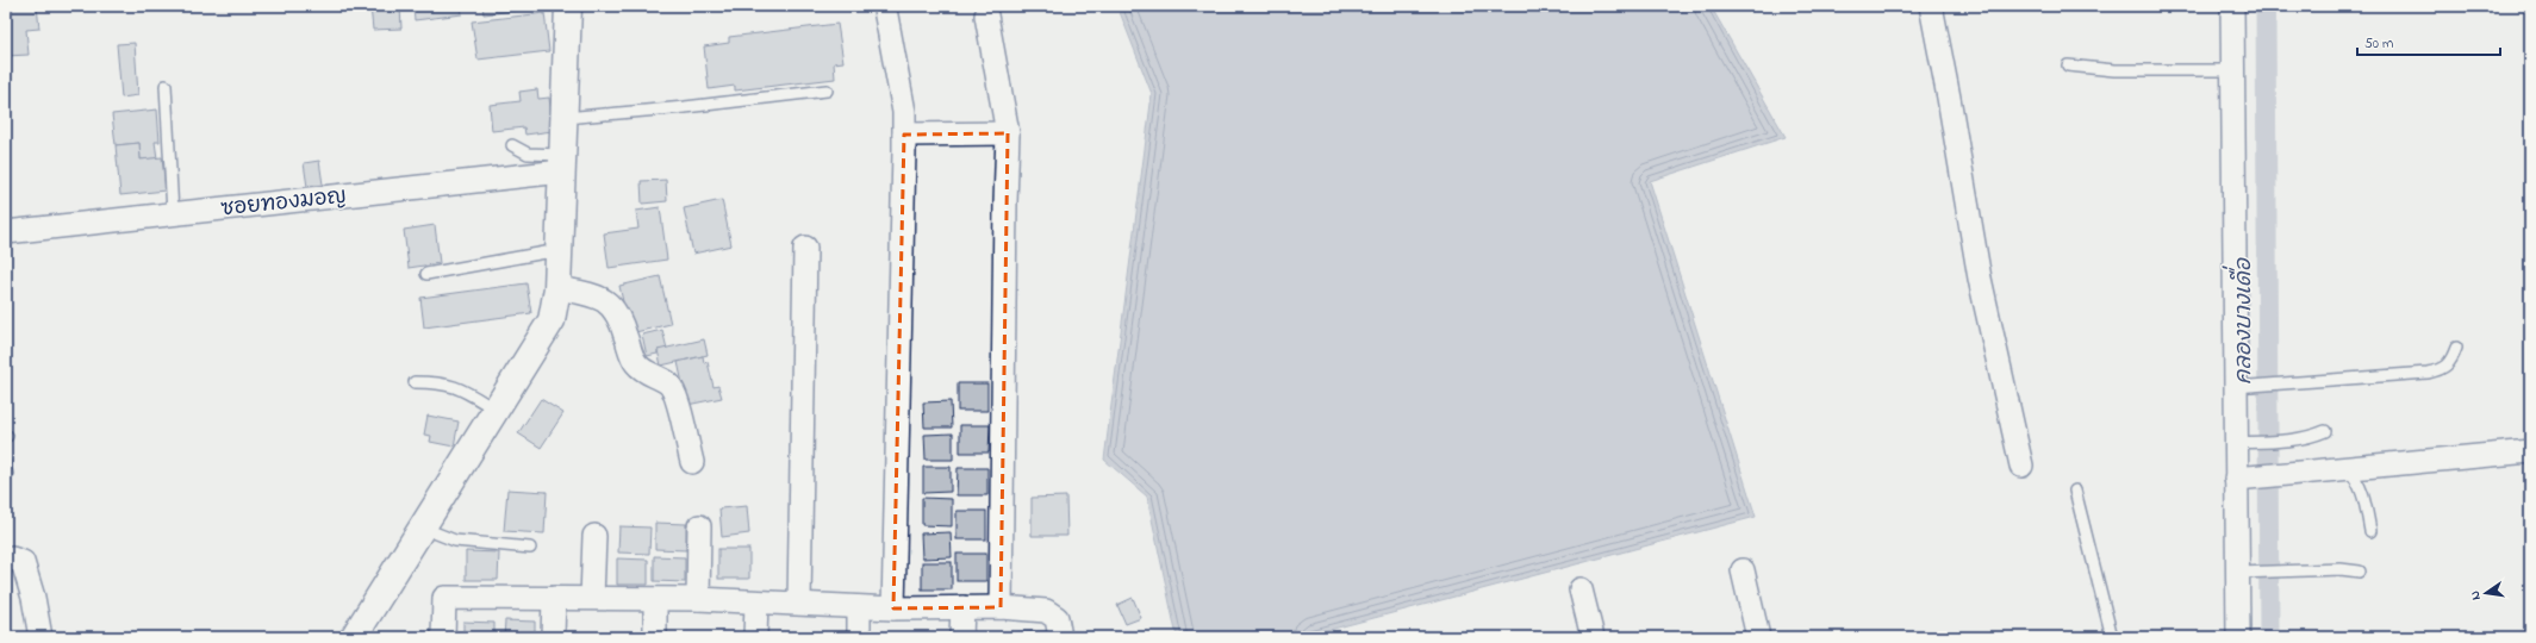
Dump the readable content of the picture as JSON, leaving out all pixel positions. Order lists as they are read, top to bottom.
{
  "streets": {
    "street": ["ซอยทองมอญ"]
  },
  "water": ["คลองบางเดื่อ"],
  "scale_bar": "50 m",
  "north": "left"
}
